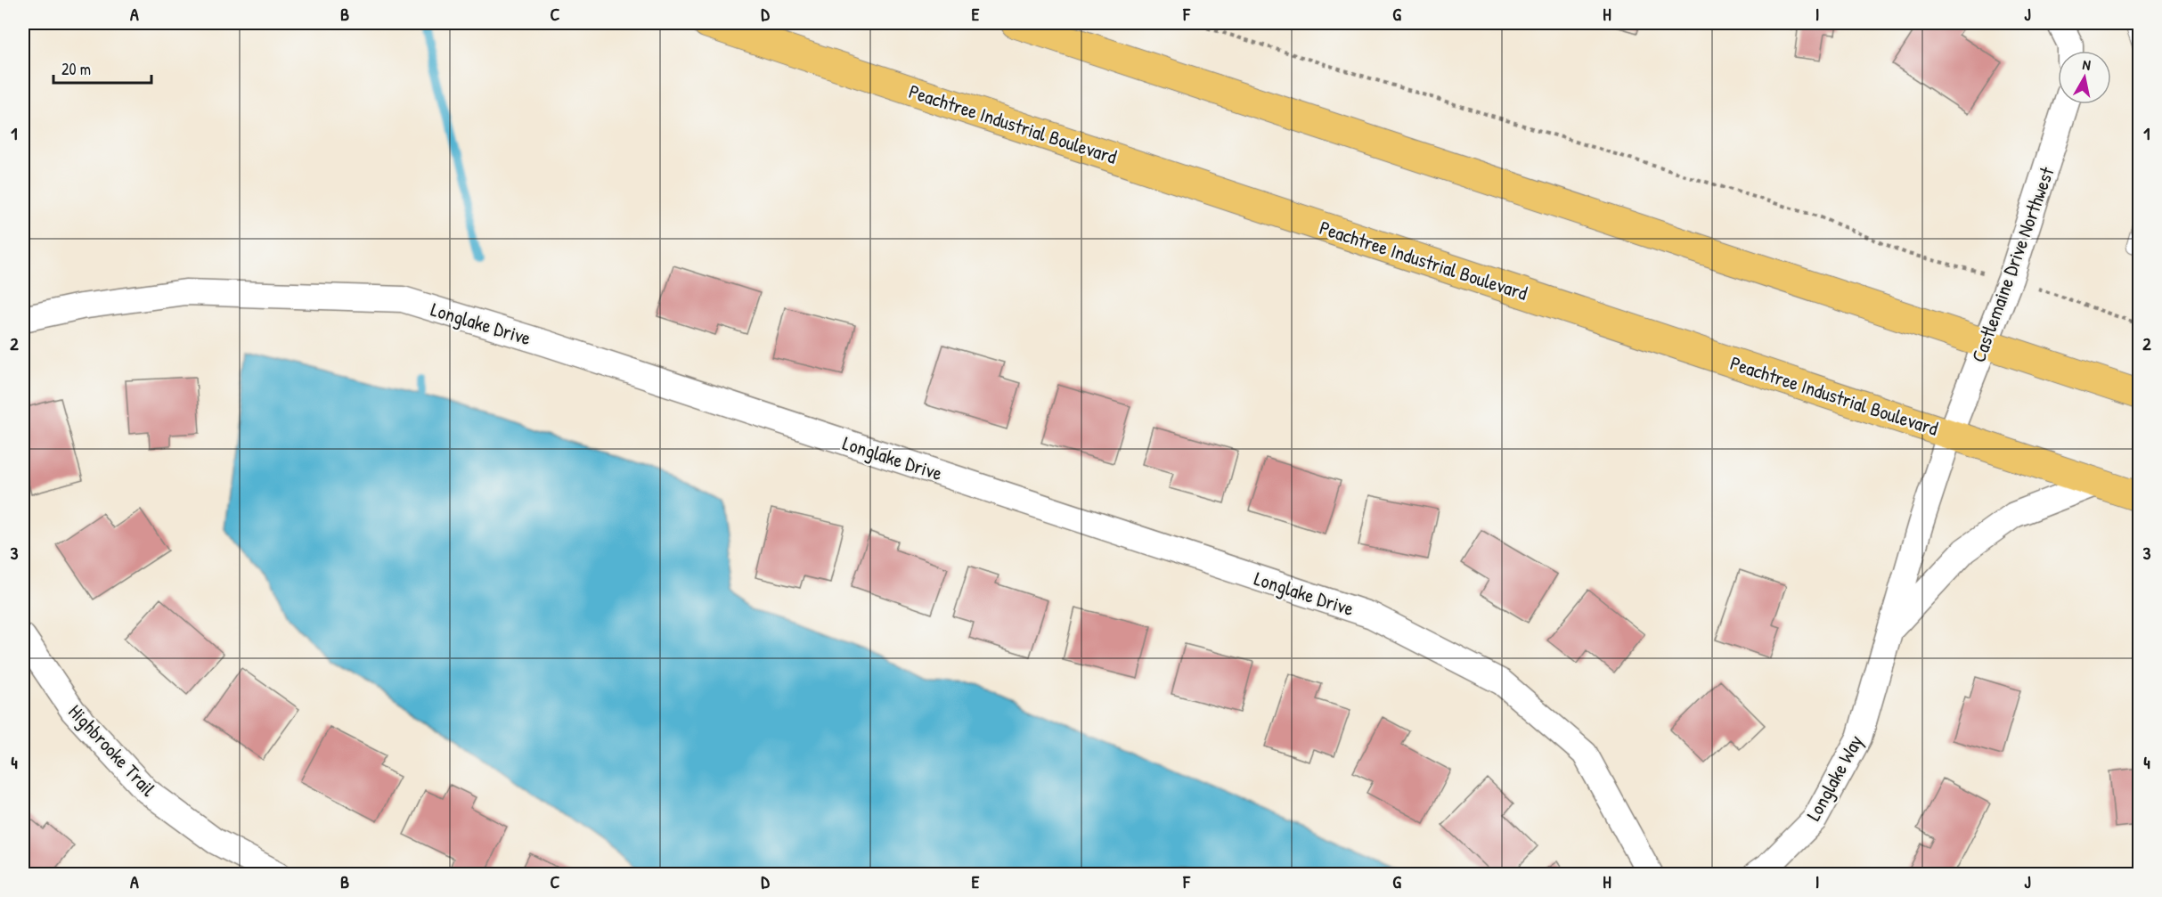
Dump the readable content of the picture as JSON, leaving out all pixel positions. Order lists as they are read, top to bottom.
{
  "streets": {
    "highway": ["Peachtree Industrial Boulevard"],
    "street": [
      "Castlemaine Drive Northwest",
      "Longlake Drive",
      "Highbrooke Trail",
      "Longlake Way"
    ]
  },
  "crossings": [
    ["Peachtree Industrial Boulevard", "Castlemaine Drive Northwest"],
    ["Peachtree Industrial Boulevard", "Longlake Way"],
    ["Castlemaine Drive Northwest", "Longlake Way"]
  ],
  "scale_bar": "20 m",
  "north": "top",
  "grid": {
    "columns": [
      "A",
      "B",
      "C",
      "D",
      "E",
      "F",
      "G",
      "H",
      "I",
      "J"
    ],
    "rows": [
      "1",
      "2",
      "3",
      "4"
    ]
  }
}
